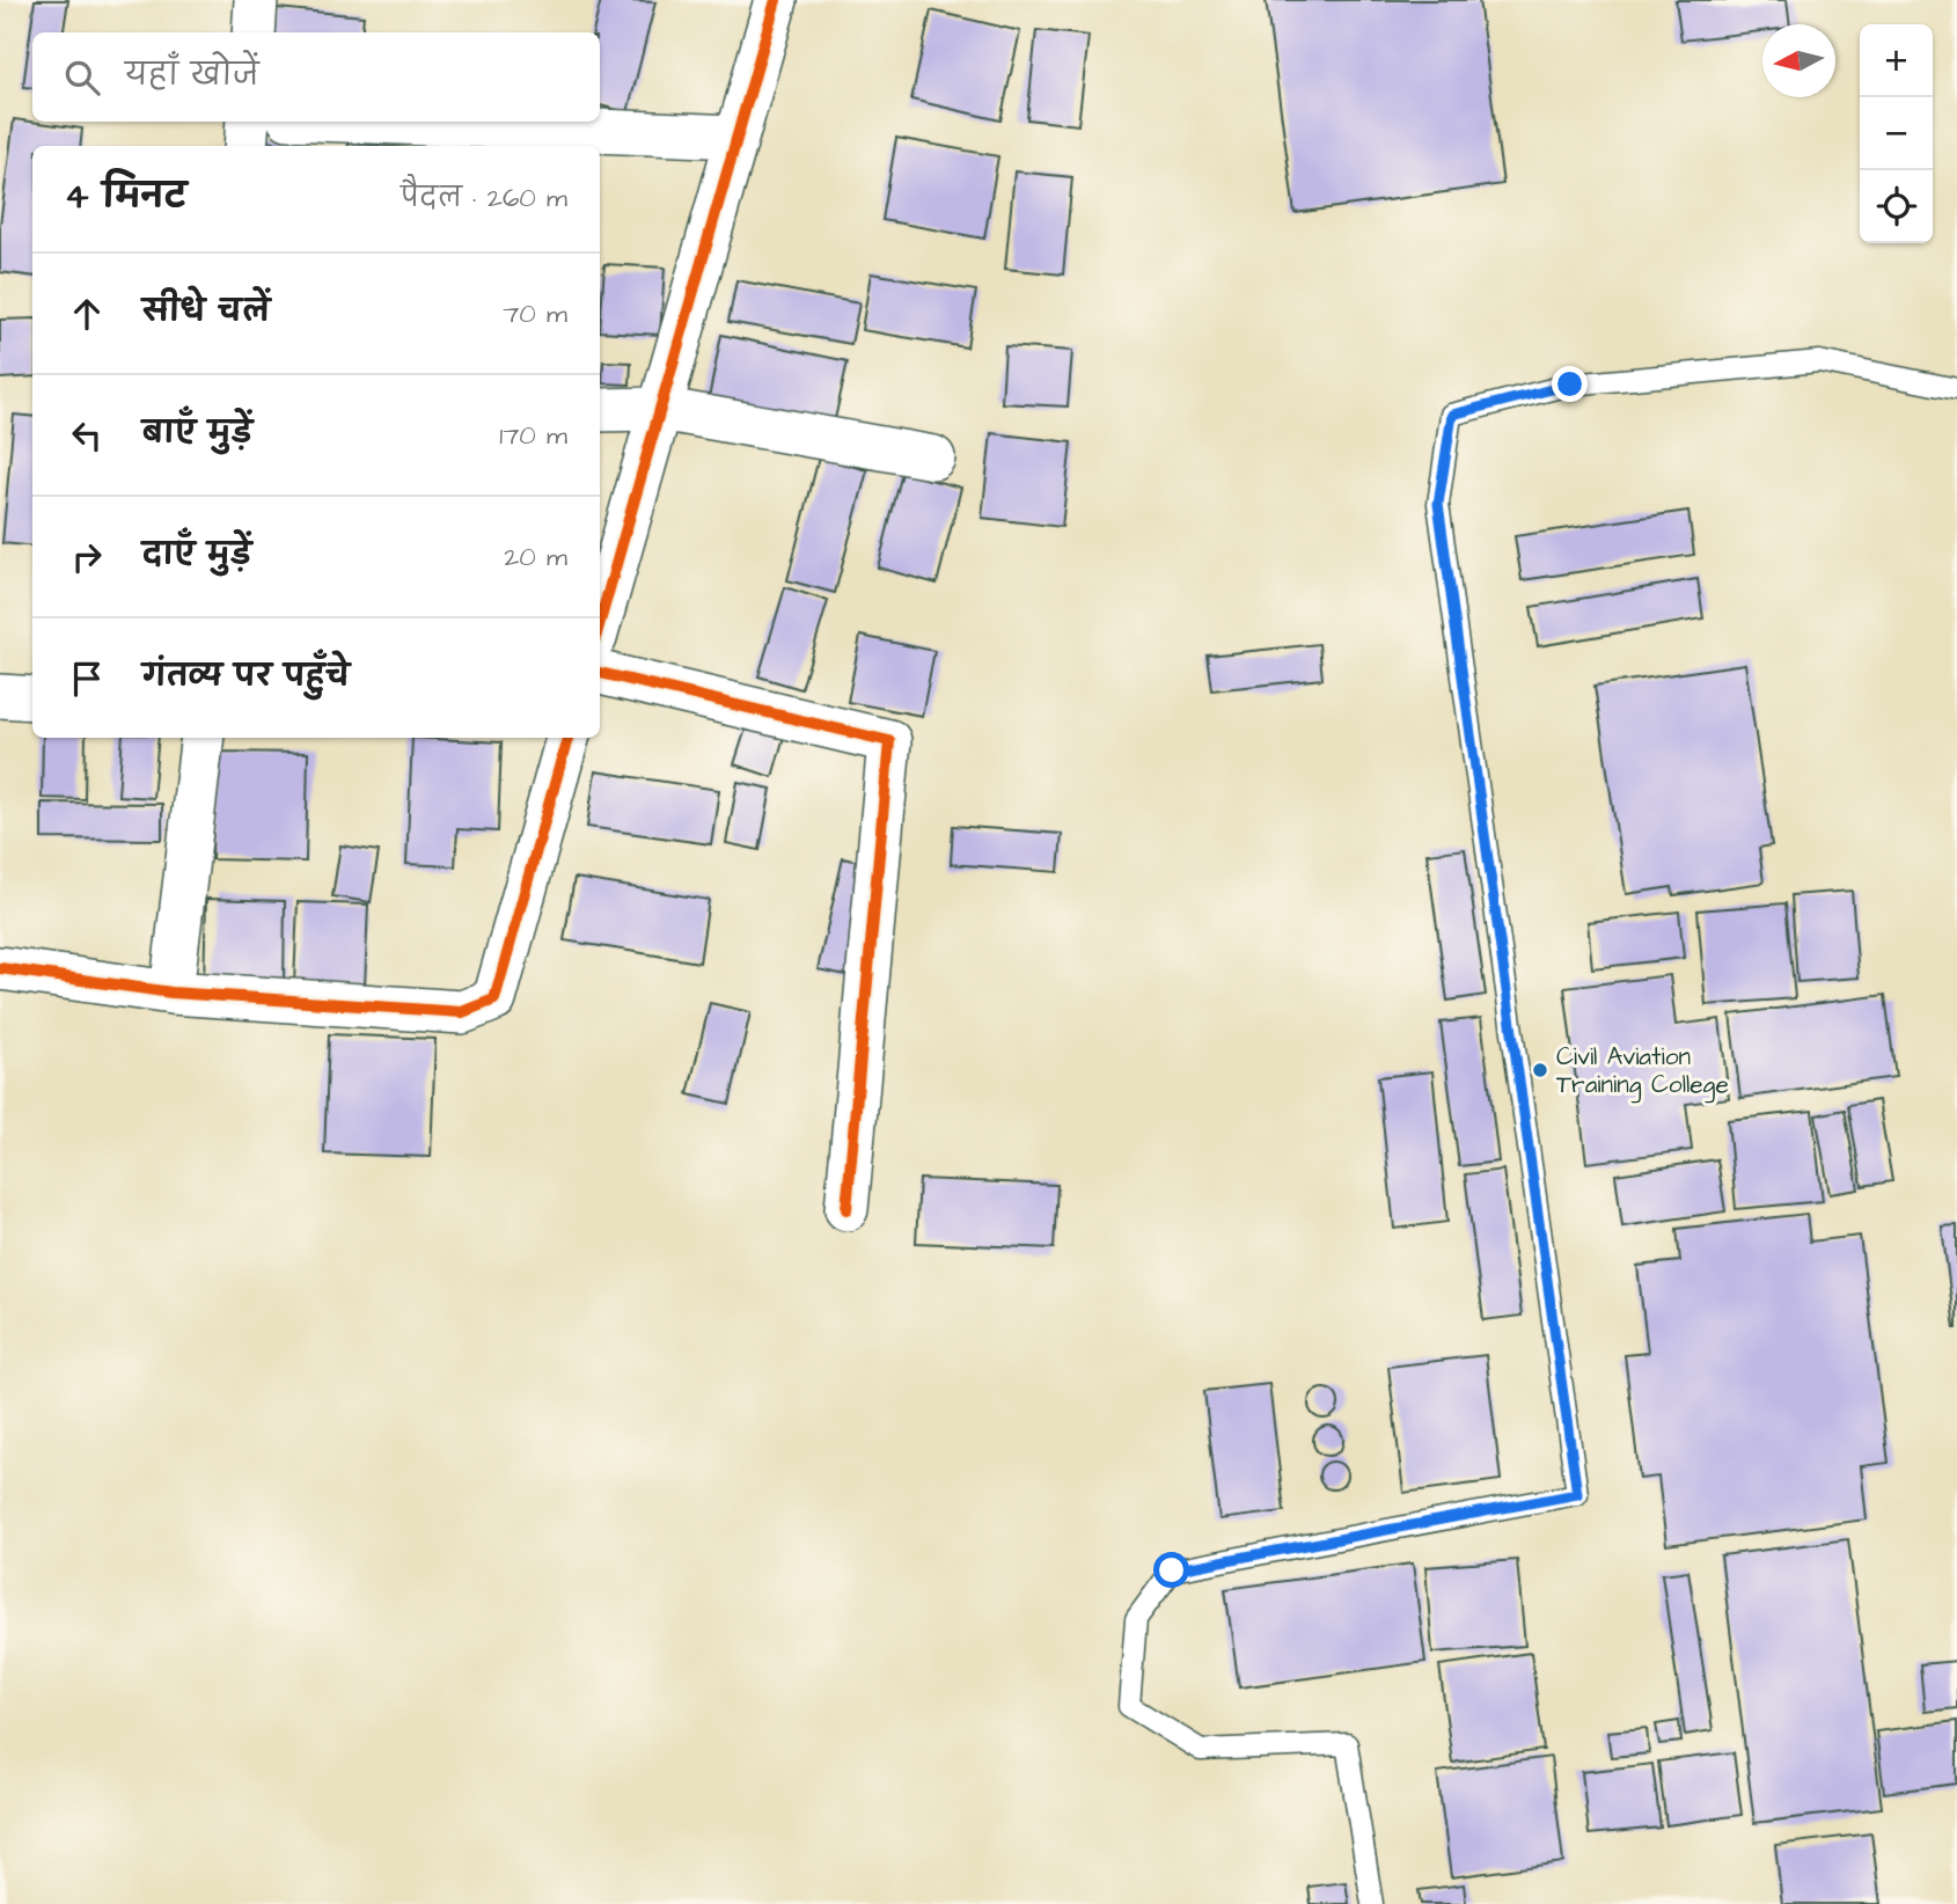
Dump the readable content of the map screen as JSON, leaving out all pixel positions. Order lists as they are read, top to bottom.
{
  "places": ["Civil Aviation Training College"],
  "north": "left",
  "page": {
    "map_buttons": ["+", "−"],
    "search": "यहाँ खोजें",
    "heading": ["4 मिनट", "पैदल · 260 m"],
    "list": [
      ["सीधे चलें", "70 m"],
      ["बाएँ मुड़ें", "170 m"],
      ["दाएँ मुड़ें", "20 m"],
      "गंतव्य पर पहुँचे"
    ]
  }
}
